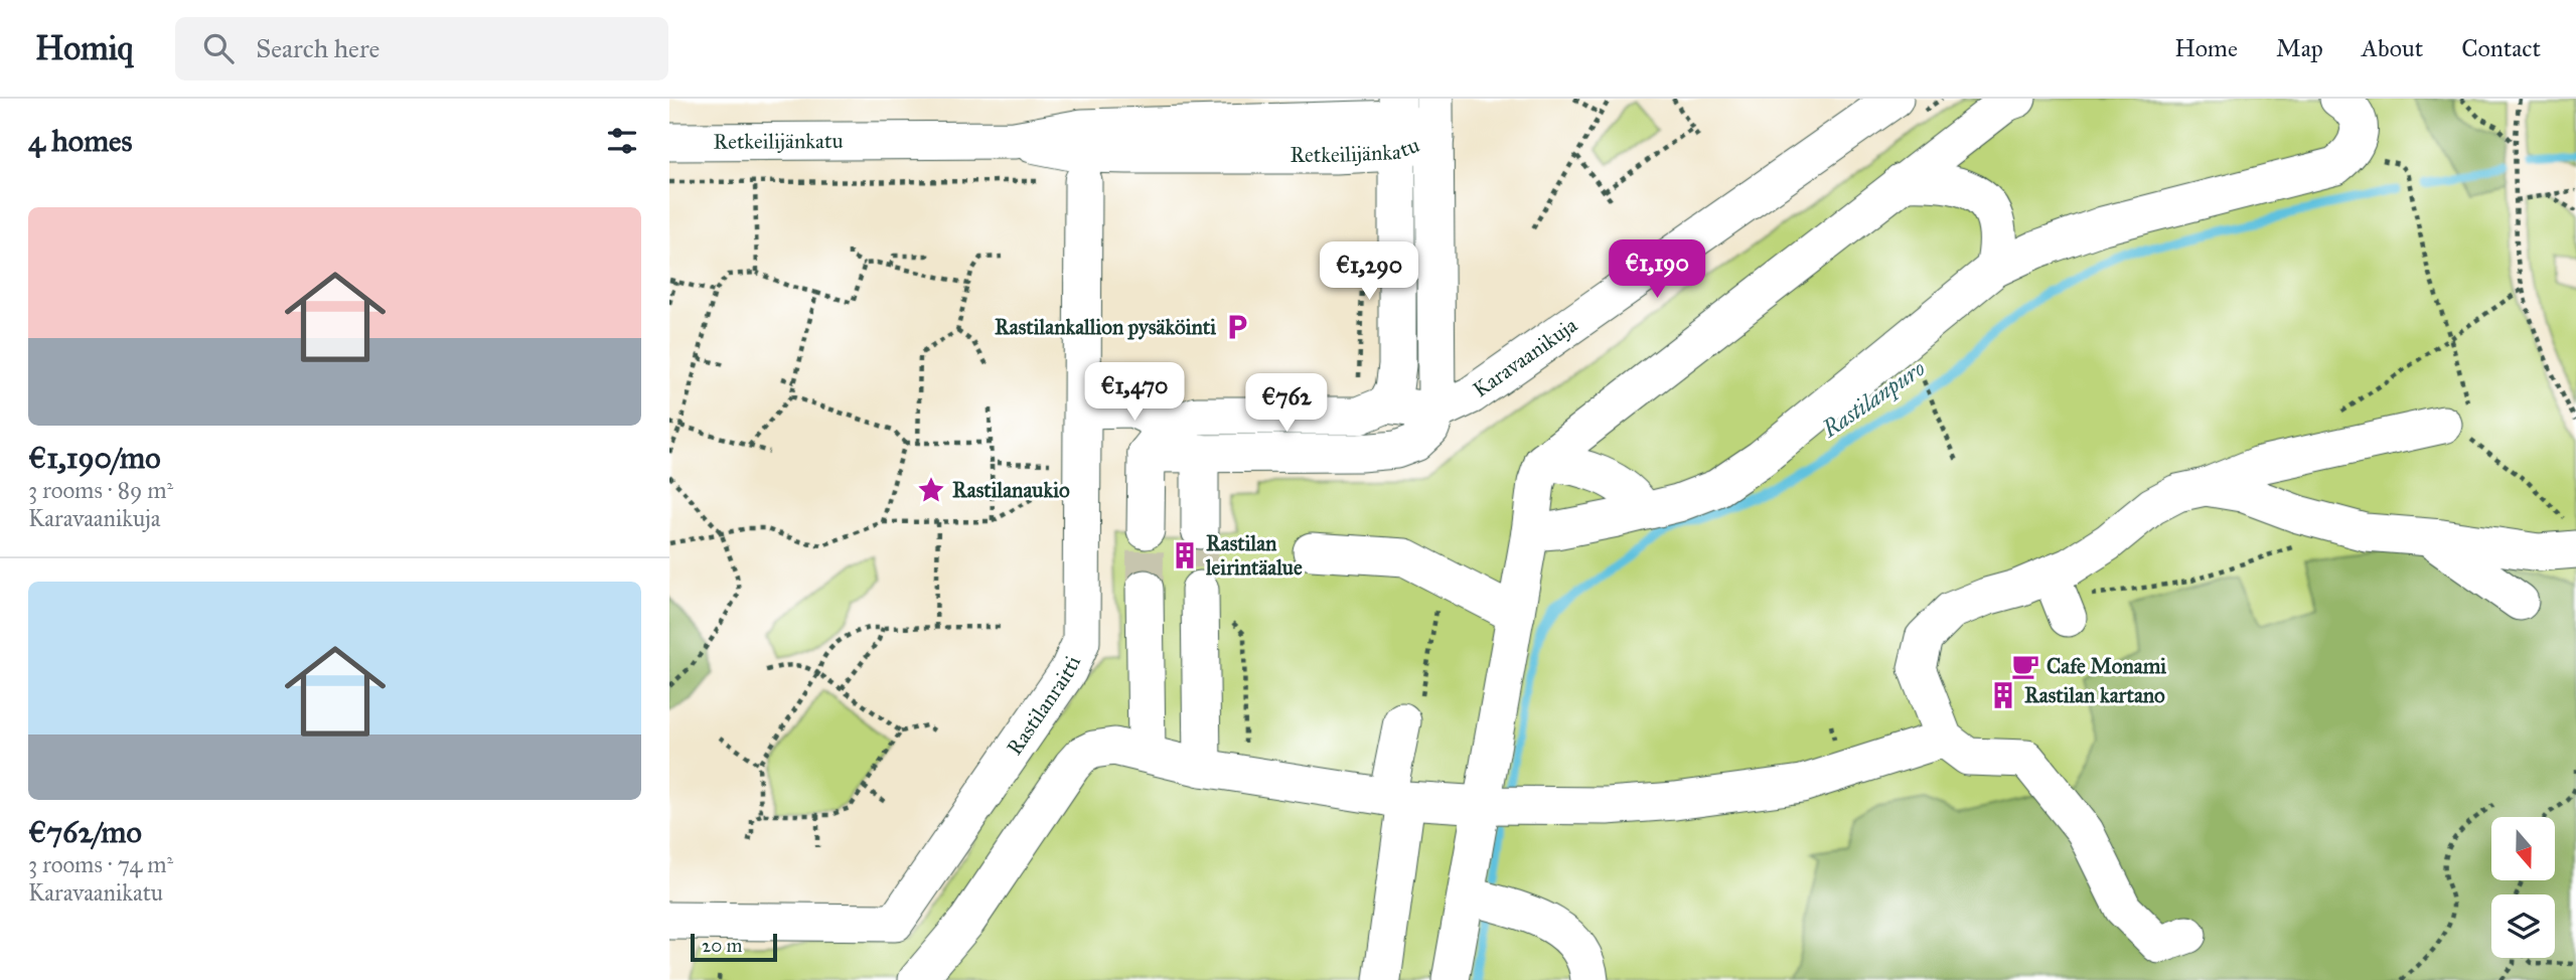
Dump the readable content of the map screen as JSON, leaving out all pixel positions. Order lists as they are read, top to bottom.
{
  "streets": {
    "street": ["Retkeilijänkatu", "Karavaanikuja", "Rastilanraitti"]
  },
  "water": ["Rastilanpuro"],
  "places": {
    "parking": ["Rastilankallion pysäköinti"],
    "place": ["Rastilanaukio"],
    "building": ["Rastilan leirintäalue", "Rastilan kartano"],
    "cafe": ["Cafe Monami"]
  },
  "scale_bar": "20 m",
  "north": "bottom",
  "page": {
    "header": "Homiq",
    "search": "Search here",
    "nav": [
      "Home",
      "Map",
      "About",
      "Contact"
    ],
    "heading": "4 homes",
    "list": [
      {
        "name": "€1,190/mo",
        "note": "3 rooms · 89 m² · Karavaanikuja"
      },
      {
        "name": "€762/mo",
        "note": "3 rooms · 74 m² · Karavaanikatu"
      }
    ],
    "price": [
      "€1,190",
      "€1,290",
      "€1,470",
      "€762"
    ],
    "scale": "20 m"
  }
}
